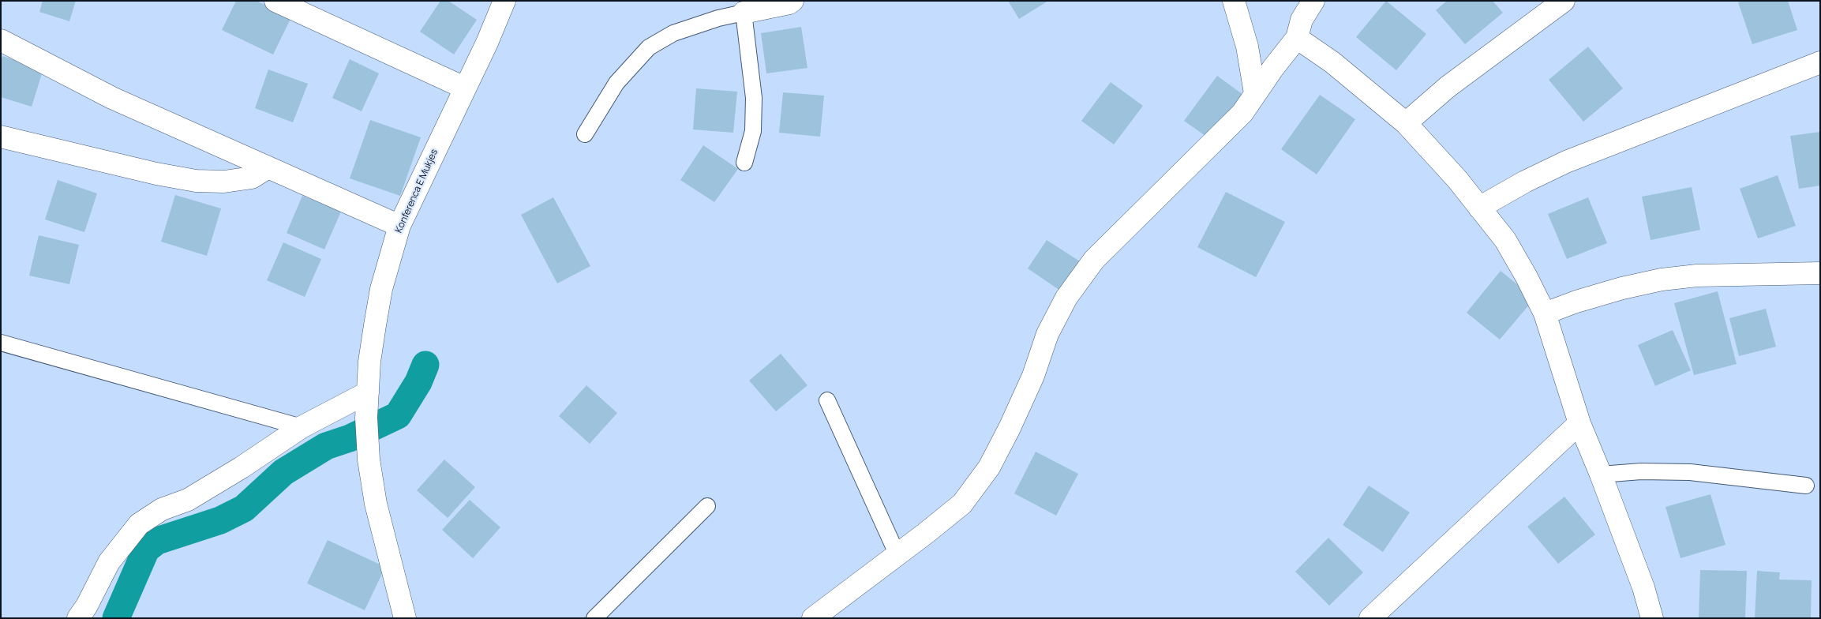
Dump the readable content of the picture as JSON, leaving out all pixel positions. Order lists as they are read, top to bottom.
{
  "streets": {
    "street": ["Konferenca E Mukjes"]
  }
}
